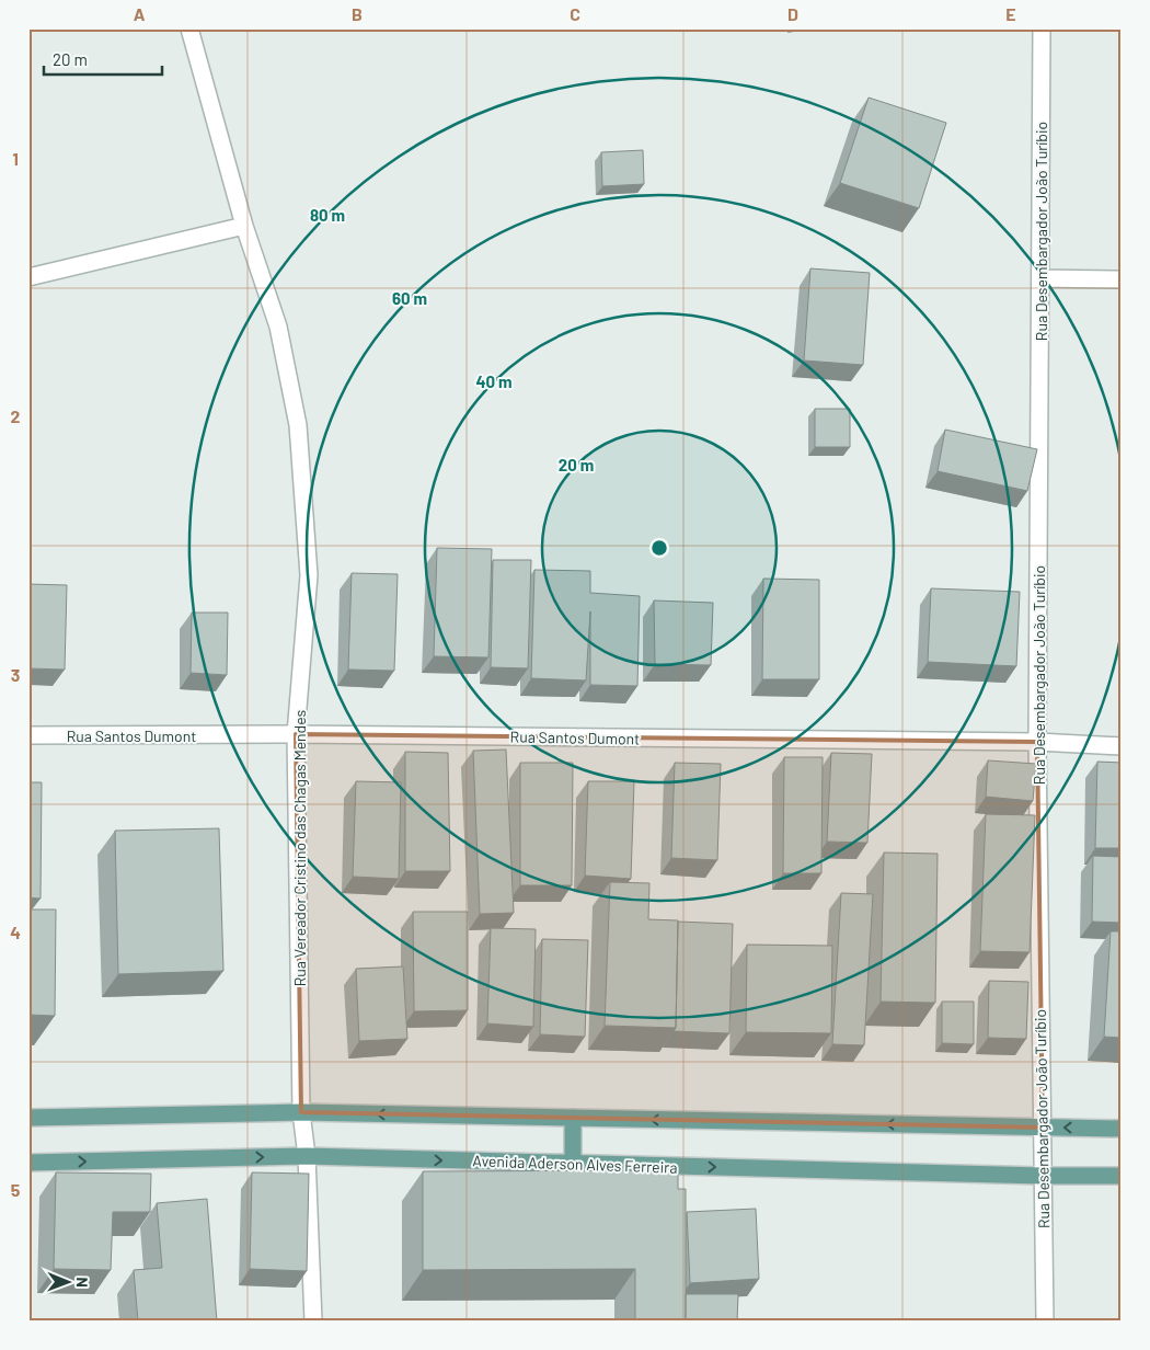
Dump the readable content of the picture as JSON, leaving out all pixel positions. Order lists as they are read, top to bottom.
{
  "streets": {
    "main road": ["Avenida Aderson Alves Ferreira"],
    "street": ["Rua Desembargador João Turíbio", "Rua Santos Dumont", "Rua Vereador Cristino das Chagas Mendes"]
  },
  "crossings": [
    ["Rua Desembargador João Turíbio", "Rua Santos Dumont"],
    ["Rua Desembargador João Turíbio", "Avenida Aderson Alves Ferreira"],
    ["Rua Santos Dumont", "Rua Vereador Cristino das Chagas Mendes"],
    ["Rua Vereador Cristino das Chagas Mendes", "Avenida Aderson Alves Ferreira"]
  ],
  "scale_bar": "20 m",
  "north": "right",
  "grid": {
    "columns": [
      "A",
      "B",
      "C",
      "D",
      "E"
    ],
    "rows": [
      "1",
      "2",
      "3",
      "4",
      "5"
    ]
  },
  "rings": [
    "80 m",
    "60 m",
    "40 m",
    "20 m"
  ]
}
